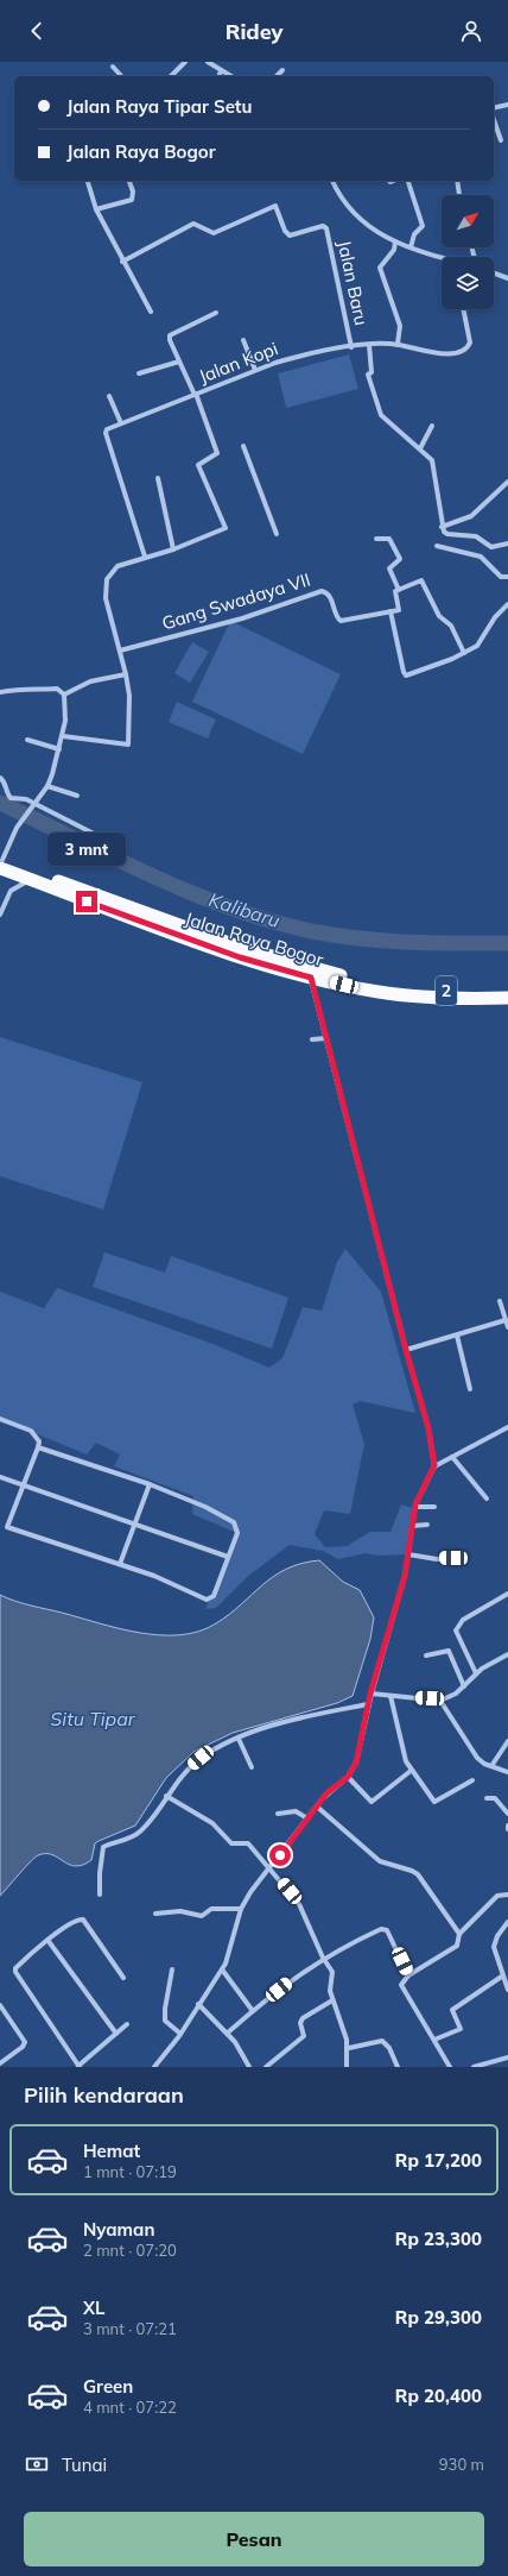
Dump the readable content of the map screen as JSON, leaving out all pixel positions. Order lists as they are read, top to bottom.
{
  "streets": {
    "highway": ["Jalan Raya Bogor", "2"],
    "street": ["Jalan Baru", "Jalan Kopi", "Gang Swadaya VII"]
  },
  "crossings": [
    ["Jalan Baru", "Jalan Kopi"]
  ],
  "water": ["Kalibaru", "Situ Tipar"],
  "north": "top right",
  "page": {
    "header": "Ridey",
    "banner": ["Jalan Raya Tipar Setu", "Jalan Raya Bogor"],
    "bubble": "3 mnt",
    "heading": "Pilih kendaraan",
    "list": [
      {
        "name": "Hemat",
        "note": "1 mnt · 07:19",
        "value": "Rp 17,200"
      },
      {
        "name": "Nyaman",
        "note": "2 mnt · 07:20",
        "value": "Rp 23,300"
      },
      {
        "name": "XL",
        "note": "3 mnt · 07:21",
        "value": "Rp 29,300"
      },
      {
        "name": "Green",
        "note": "4 mnt · 07:22",
        "value": "Rp 20,400"
      }
    ],
    "pay": ["Tunai", "930 m"],
    "buttons": "Pesan"
  }
}
